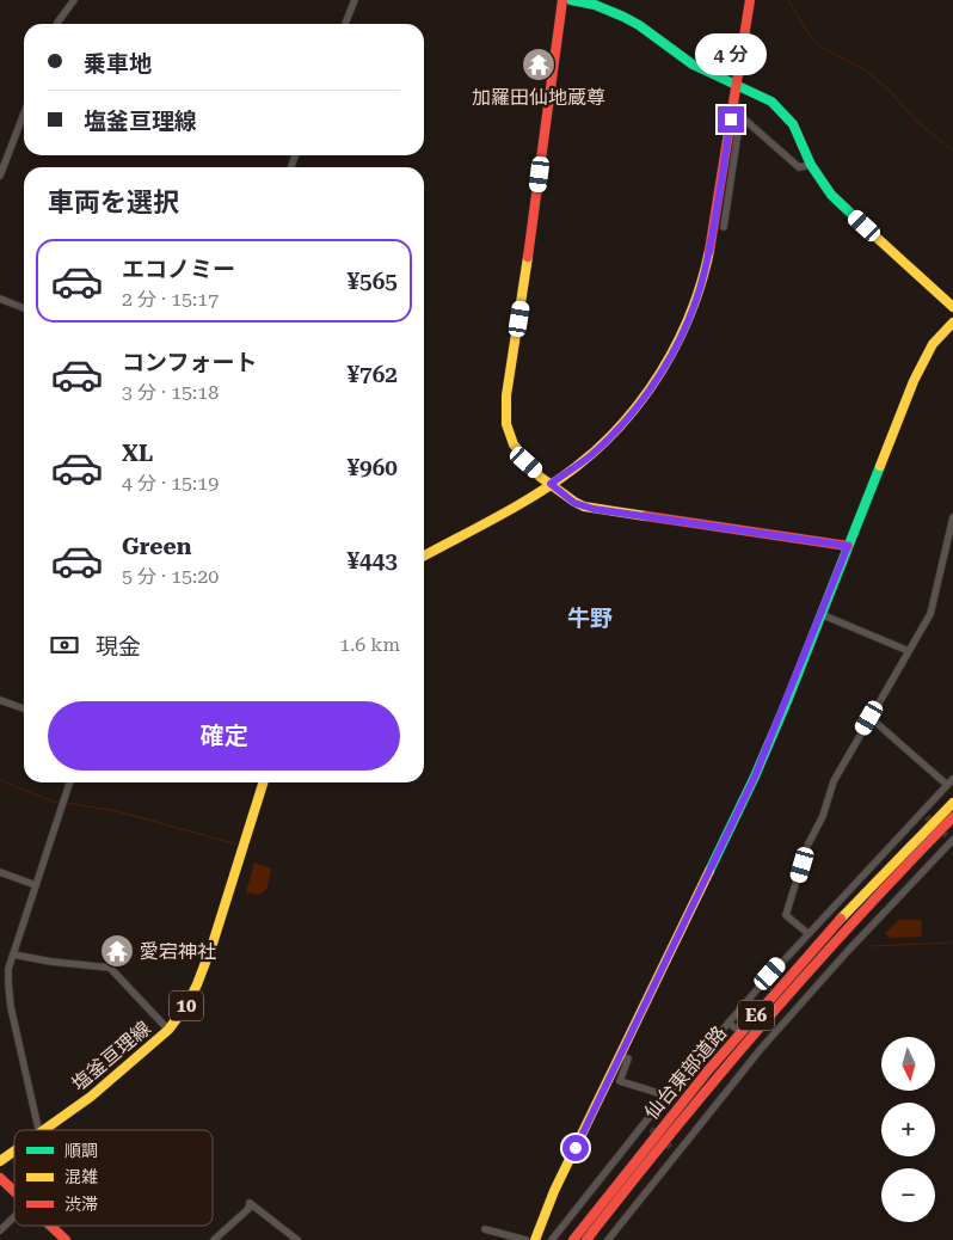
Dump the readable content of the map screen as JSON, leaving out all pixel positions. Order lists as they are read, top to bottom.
{
  "streets": {
    "main road": [
      "10",
      "E6",
      "塩釜亘理線",
      "仙台東部道路"
    ]
  },
  "districts": ["牛野"],
  "places": {
    "temple": ["加羅田仙地蔵尊", "愛宕神社"]
  },
  "legend": ["順調", "混雑", "渋滞"],
  "north": "bottom",
  "page": {
    "banner": ["乗車地", "塩釜亘理線"],
    "bubble": "4 分",
    "heading": "車両を選択",
    "list": [
      {
        "name": "エコノミー",
        "note": "2 分 · 15:17",
        "value": "¥565"
      },
      {
        "name": "コンフォート",
        "note": "3 分 · 15:18",
        "value": "¥762"
      },
      {
        "name": "XL",
        "note": "4 分 · 15:19",
        "value": "¥960"
      },
      {
        "name": "Green",
        "note": "5 分 · 15:20",
        "value": "¥443"
      }
    ],
    "pay": ["現金", "1.6 km"],
    "buttons": "確定",
    "map_buttons": ["+", "−"]
  }
}
